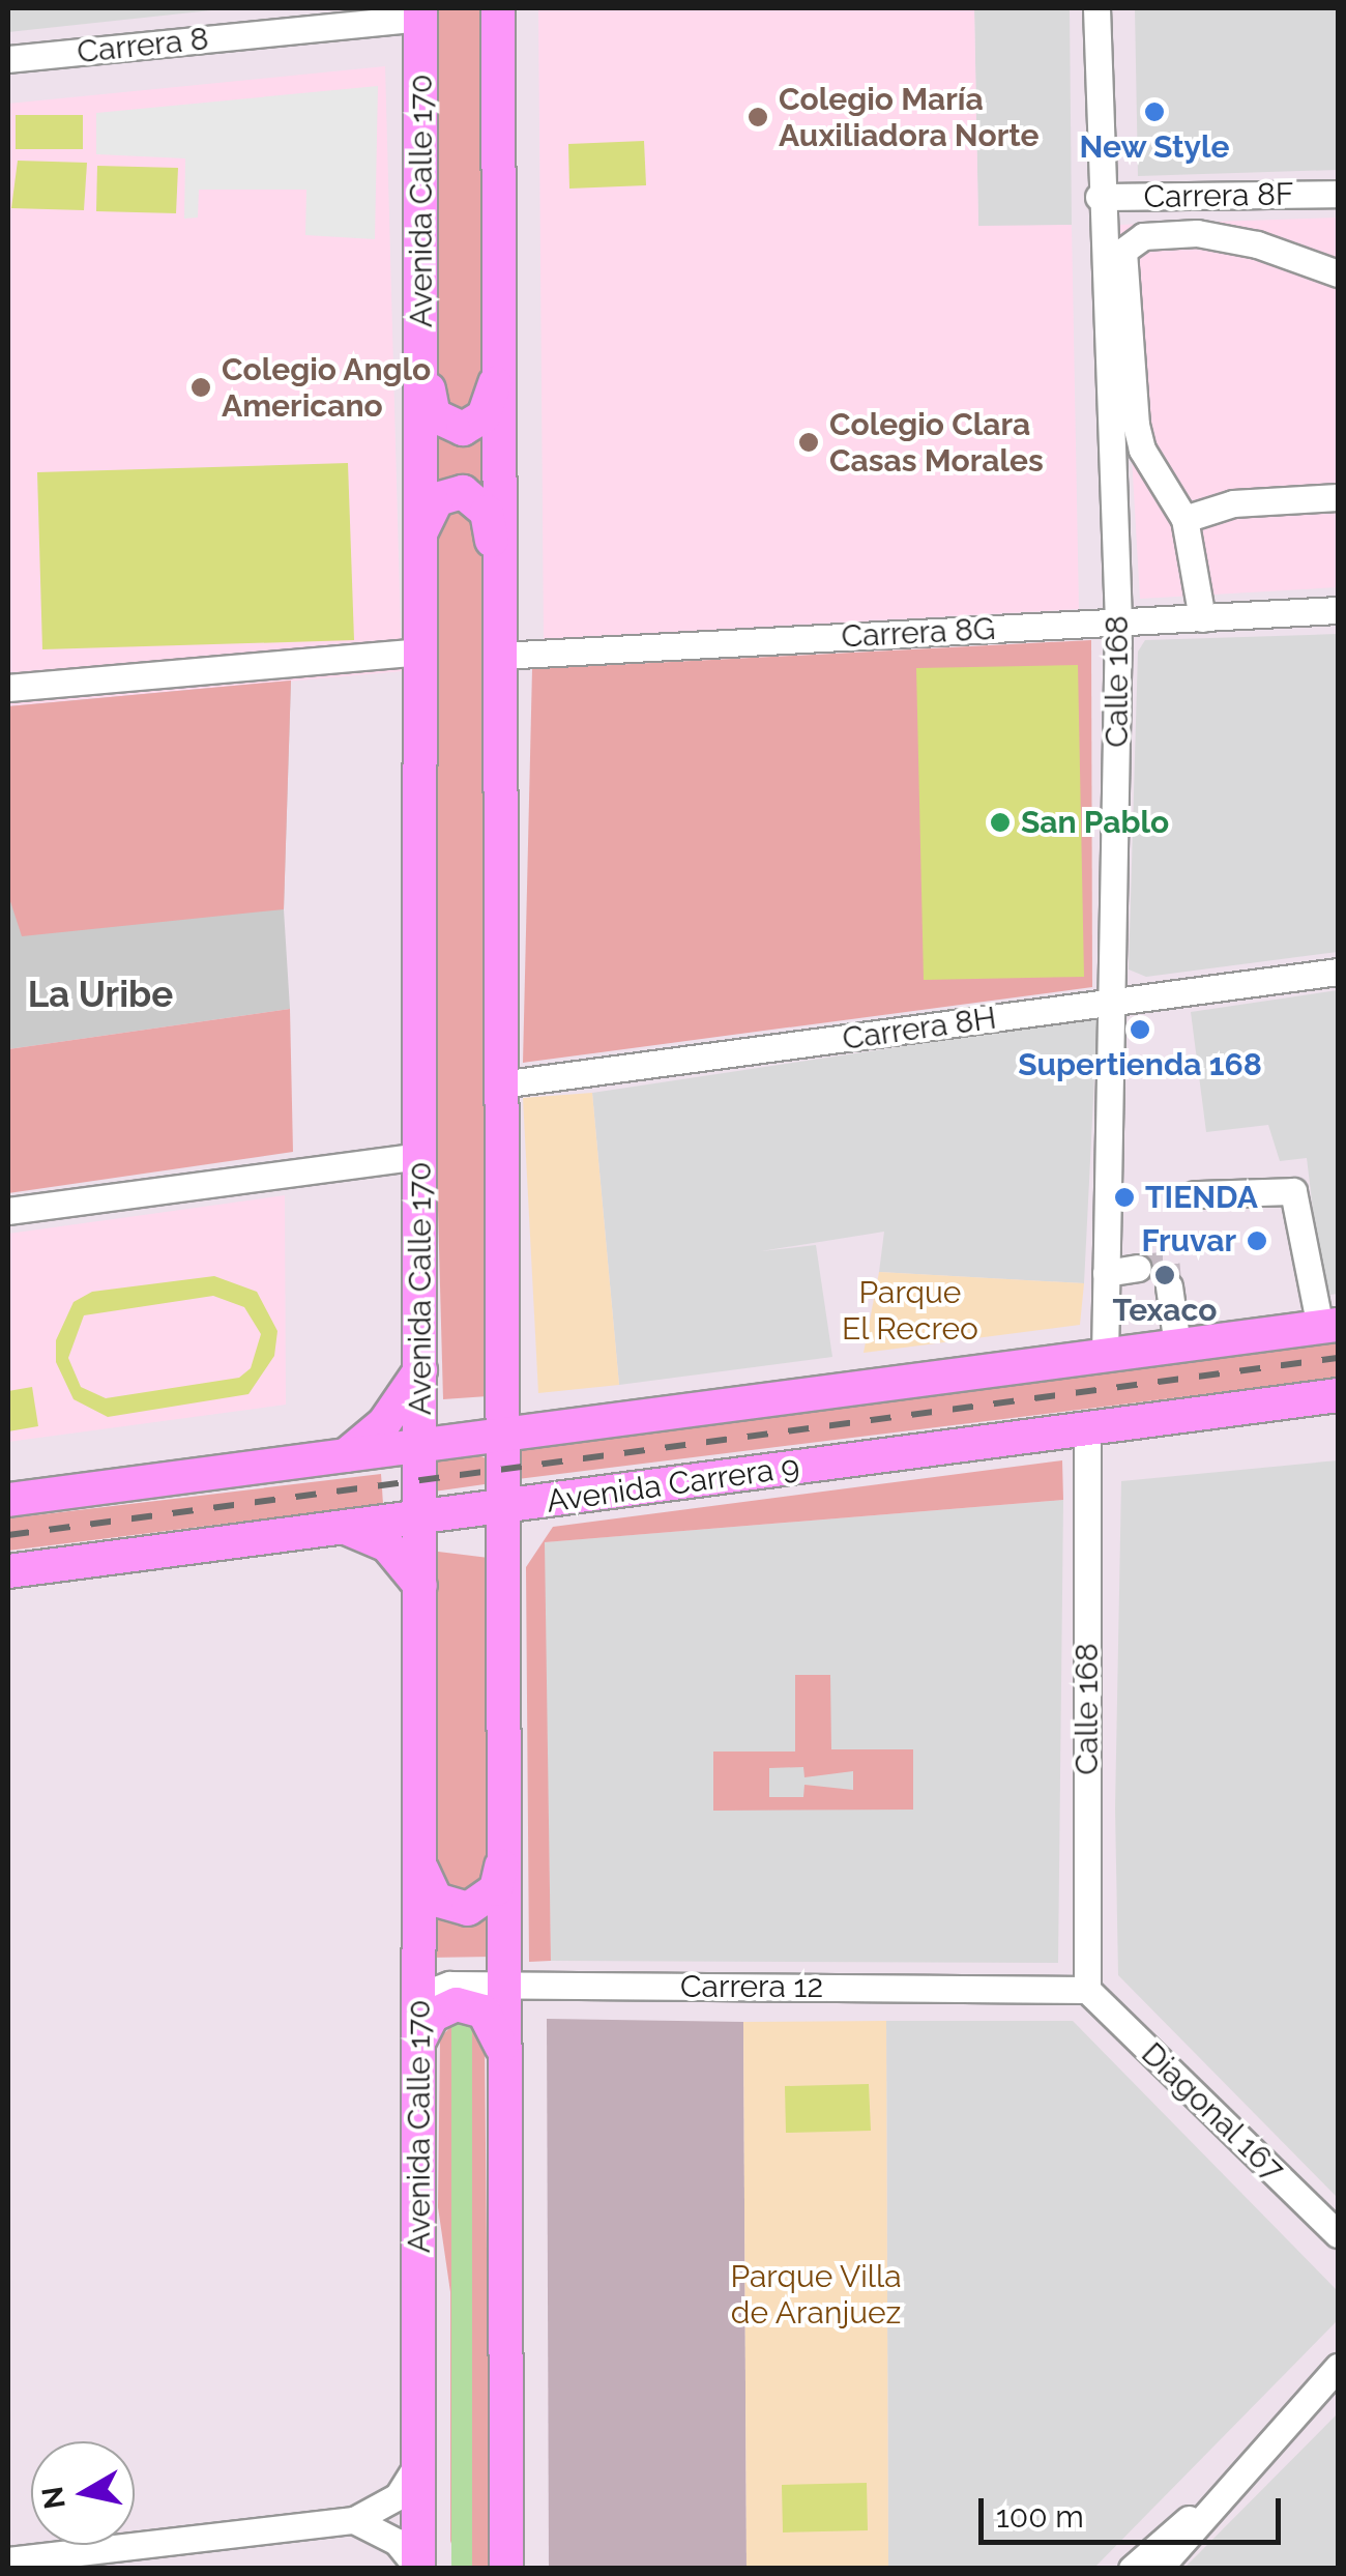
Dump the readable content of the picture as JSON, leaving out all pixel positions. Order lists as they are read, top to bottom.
{
  "streets": {
    "main road": ["Avenida Calle 170", "Avenida Carrera 9"],
    "street": [
      "Carrera 8",
      "Carrera 8F",
      "Carrera 8G",
      "Calle 168",
      "Carrera 8H",
      "Carrera 12",
      "Diagonal 167"
    ]
  },
  "crossings": [
    ["Carrera 8", "Avenida Calle 170"],
    ["Carrera 8F", "Calle 168"],
    ["Avenida Calle 170", "Avenida Carrera 9"],
    ["Avenida Calle 170", "Carrera 12"],
    ["Carrera 8G", "Calle 168"],
    ["Calle 168", "Carrera 8H"],
    ["Calle 168", "Avenida Carrera 9"],
    ["Calle 168", "Carrera 12"],
    ["Calle 168", "Diagonal 167"],
    ["Carrera 12", "Diagonal 167"]
  ],
  "districts": ["La Uribe"],
  "parks": ["Parque El Recreo", "Parque Villa de Aranjuez"],
  "places": [
    "New Style",
    "Colegio María Auxiliadora Norte",
    "Colegio Anglo Americano",
    "Colegio Clara Casas Morales",
    "San Pablo",
    "Supertienda 168",
    "TIENDA",
    "Fruvar",
    "Texaco"
  ],
  "scale_bar": "100 m",
  "north": "left"
}
